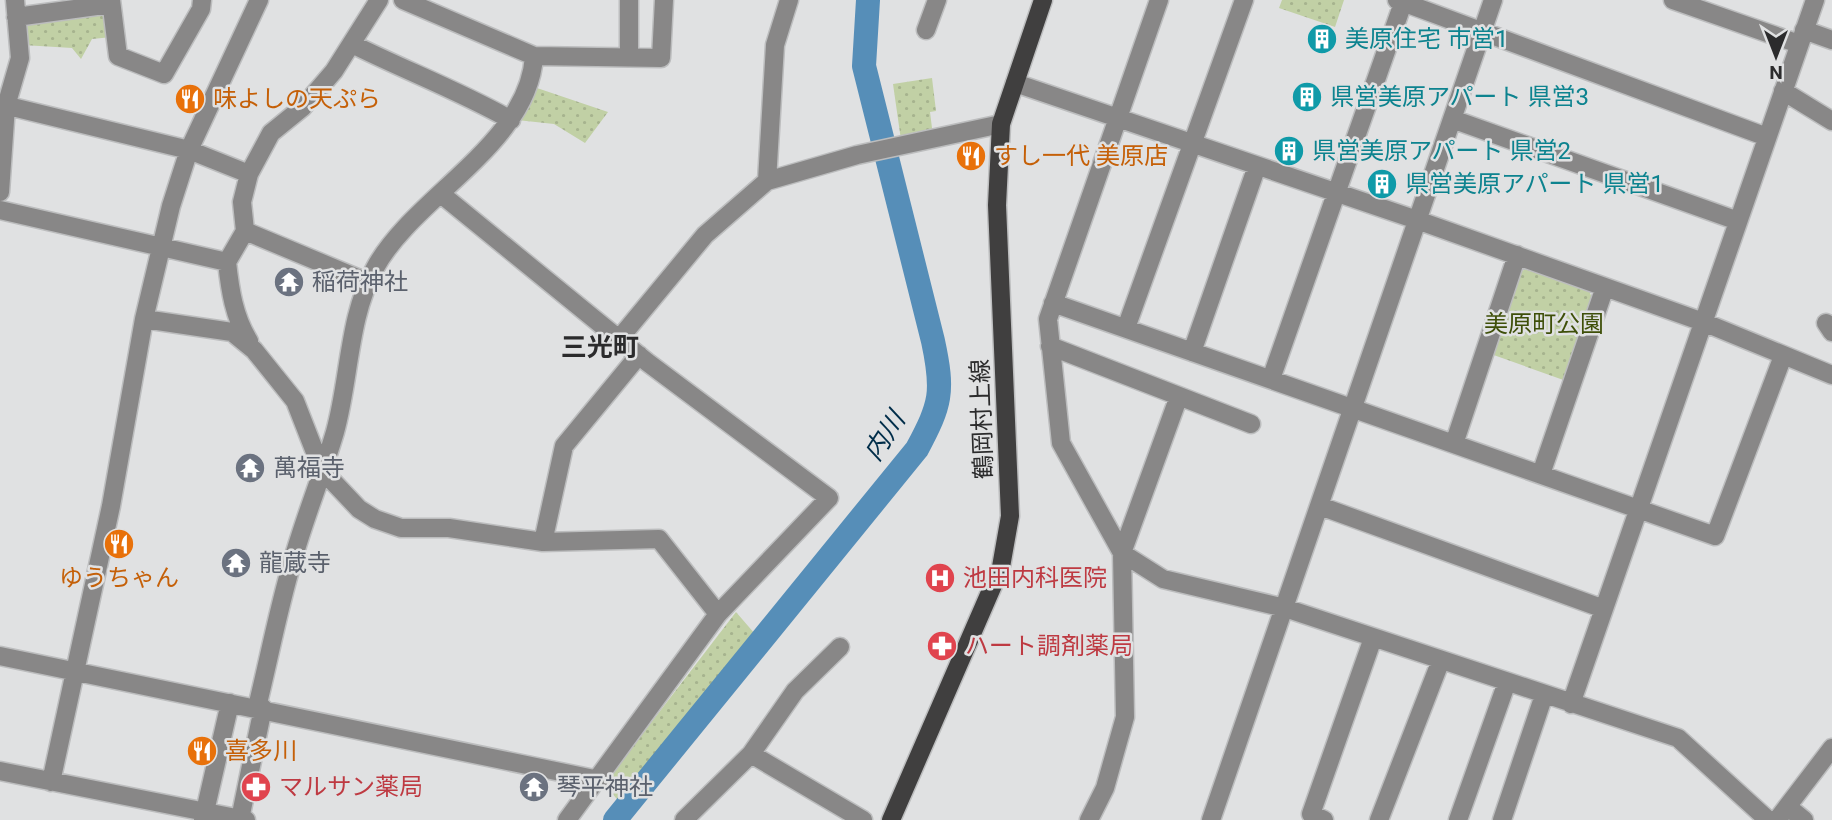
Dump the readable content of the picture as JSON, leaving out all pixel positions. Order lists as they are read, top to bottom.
{
  "streets": {
    "main road": ["鶴岡村上線"]
  },
  "districts": ["三光町"],
  "water": ["内川"],
  "parks": ["美原町公園"],
  "places": {
    "building": [
      "美原住宅 市営1",
      "県営美原アパート 県営3",
      "県営美原アパート 県営2",
      "県営美原アパート 県営1"
    ],
    "restaurant": [
      "味よしの天ぷら",
      "すし一代 美原店",
      "ゆうちゃん",
      "喜多川"
    ],
    "temple": [
      "稲荷神社",
      "萬福寺",
      "龍蔵寺",
      "琴平神社"
    ],
    "hospital": ["池田内科医院"],
    "pharmacy": ["ハート調剤薬局", "マルサン薬局"]
  },
  "north": "bottom"
}
